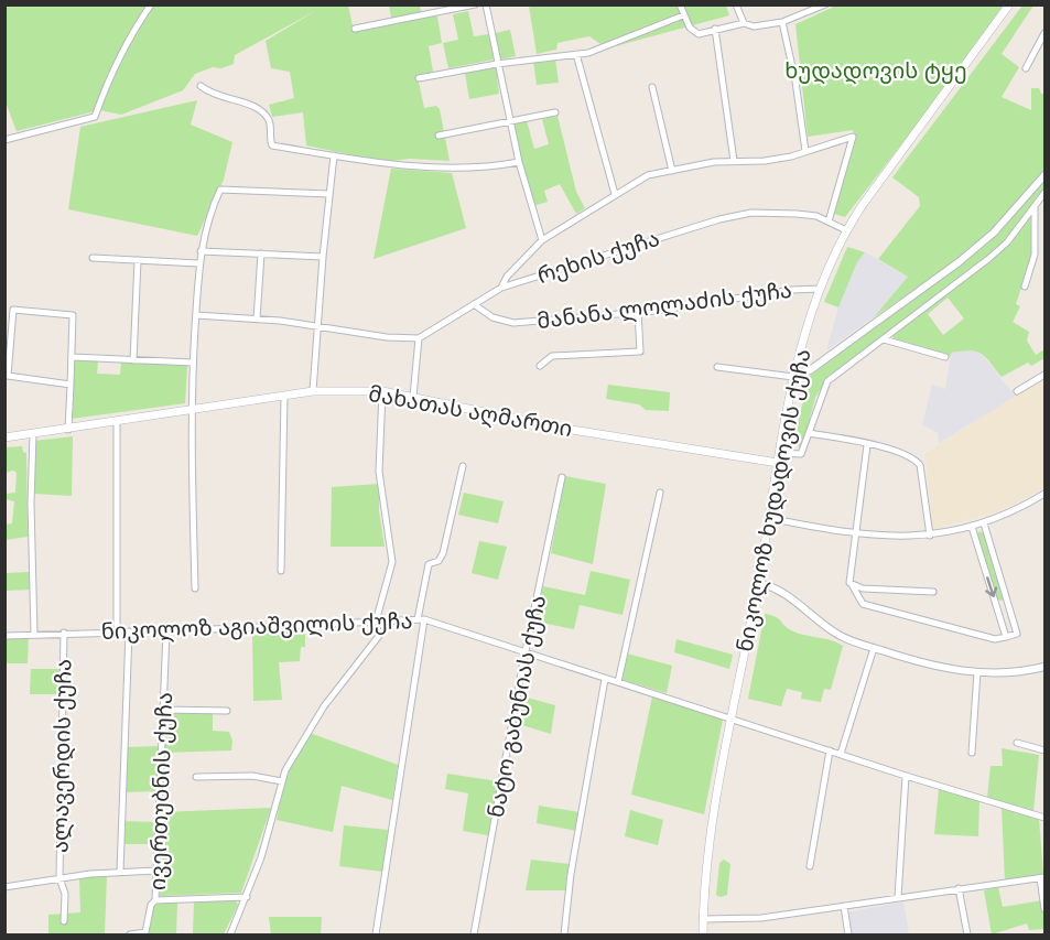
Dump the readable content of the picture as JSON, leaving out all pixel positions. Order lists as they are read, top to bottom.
{
  "streets": {
    "main road": ["მახათას აღმართი", "ნიკოლოზ ხუდადოვის ქუჩა"],
    "street": [
      "რეხის ქუჩა",
      "მანანა ლოლაძის ქუჩა",
      "ნიკოლოზ აგიაშვილის ქუჩა",
      "ნატო გაბუნიას ქუჩა",
      "ალავერდის ქუჩა",
      "ივერთუბნის ქუჩა"
    ]
  },
  "crossings": [
    ["რეხის ქუჩა", "მანანა ლოლაძის ქუჩა"],
    ["რეხის ქუჩა", "ნიკოლოზ ხუდადოვის ქუჩა"],
    ["მანანა ლოლაძის ქუჩა", "ნიკოლოზ ხუდადოვის ქუჩა"],
    ["მახათას აღმართი", "ნიკოლოზ ხუდადოვის ქუჩა"],
    ["ნიკოლოზ ხუდადოვის ქუჩა", "ნიკოლოზ აგიაშვილის ქუჩა"],
    ["ნიკოლოზ აგიაშვილის ქუჩა", "ნატო გაბუნიას ქუჩა"],
    ["ნიკოლოზ აგიაშვილის ქუჩა", "ალავერდის ქუჩა"],
    ["ნიკოლოზ აგიაშვილის ქუჩა", "ივერთუბნის ქუჩა"]
  ],
  "parks": ["ხუდადოვის ტყე"]
}
